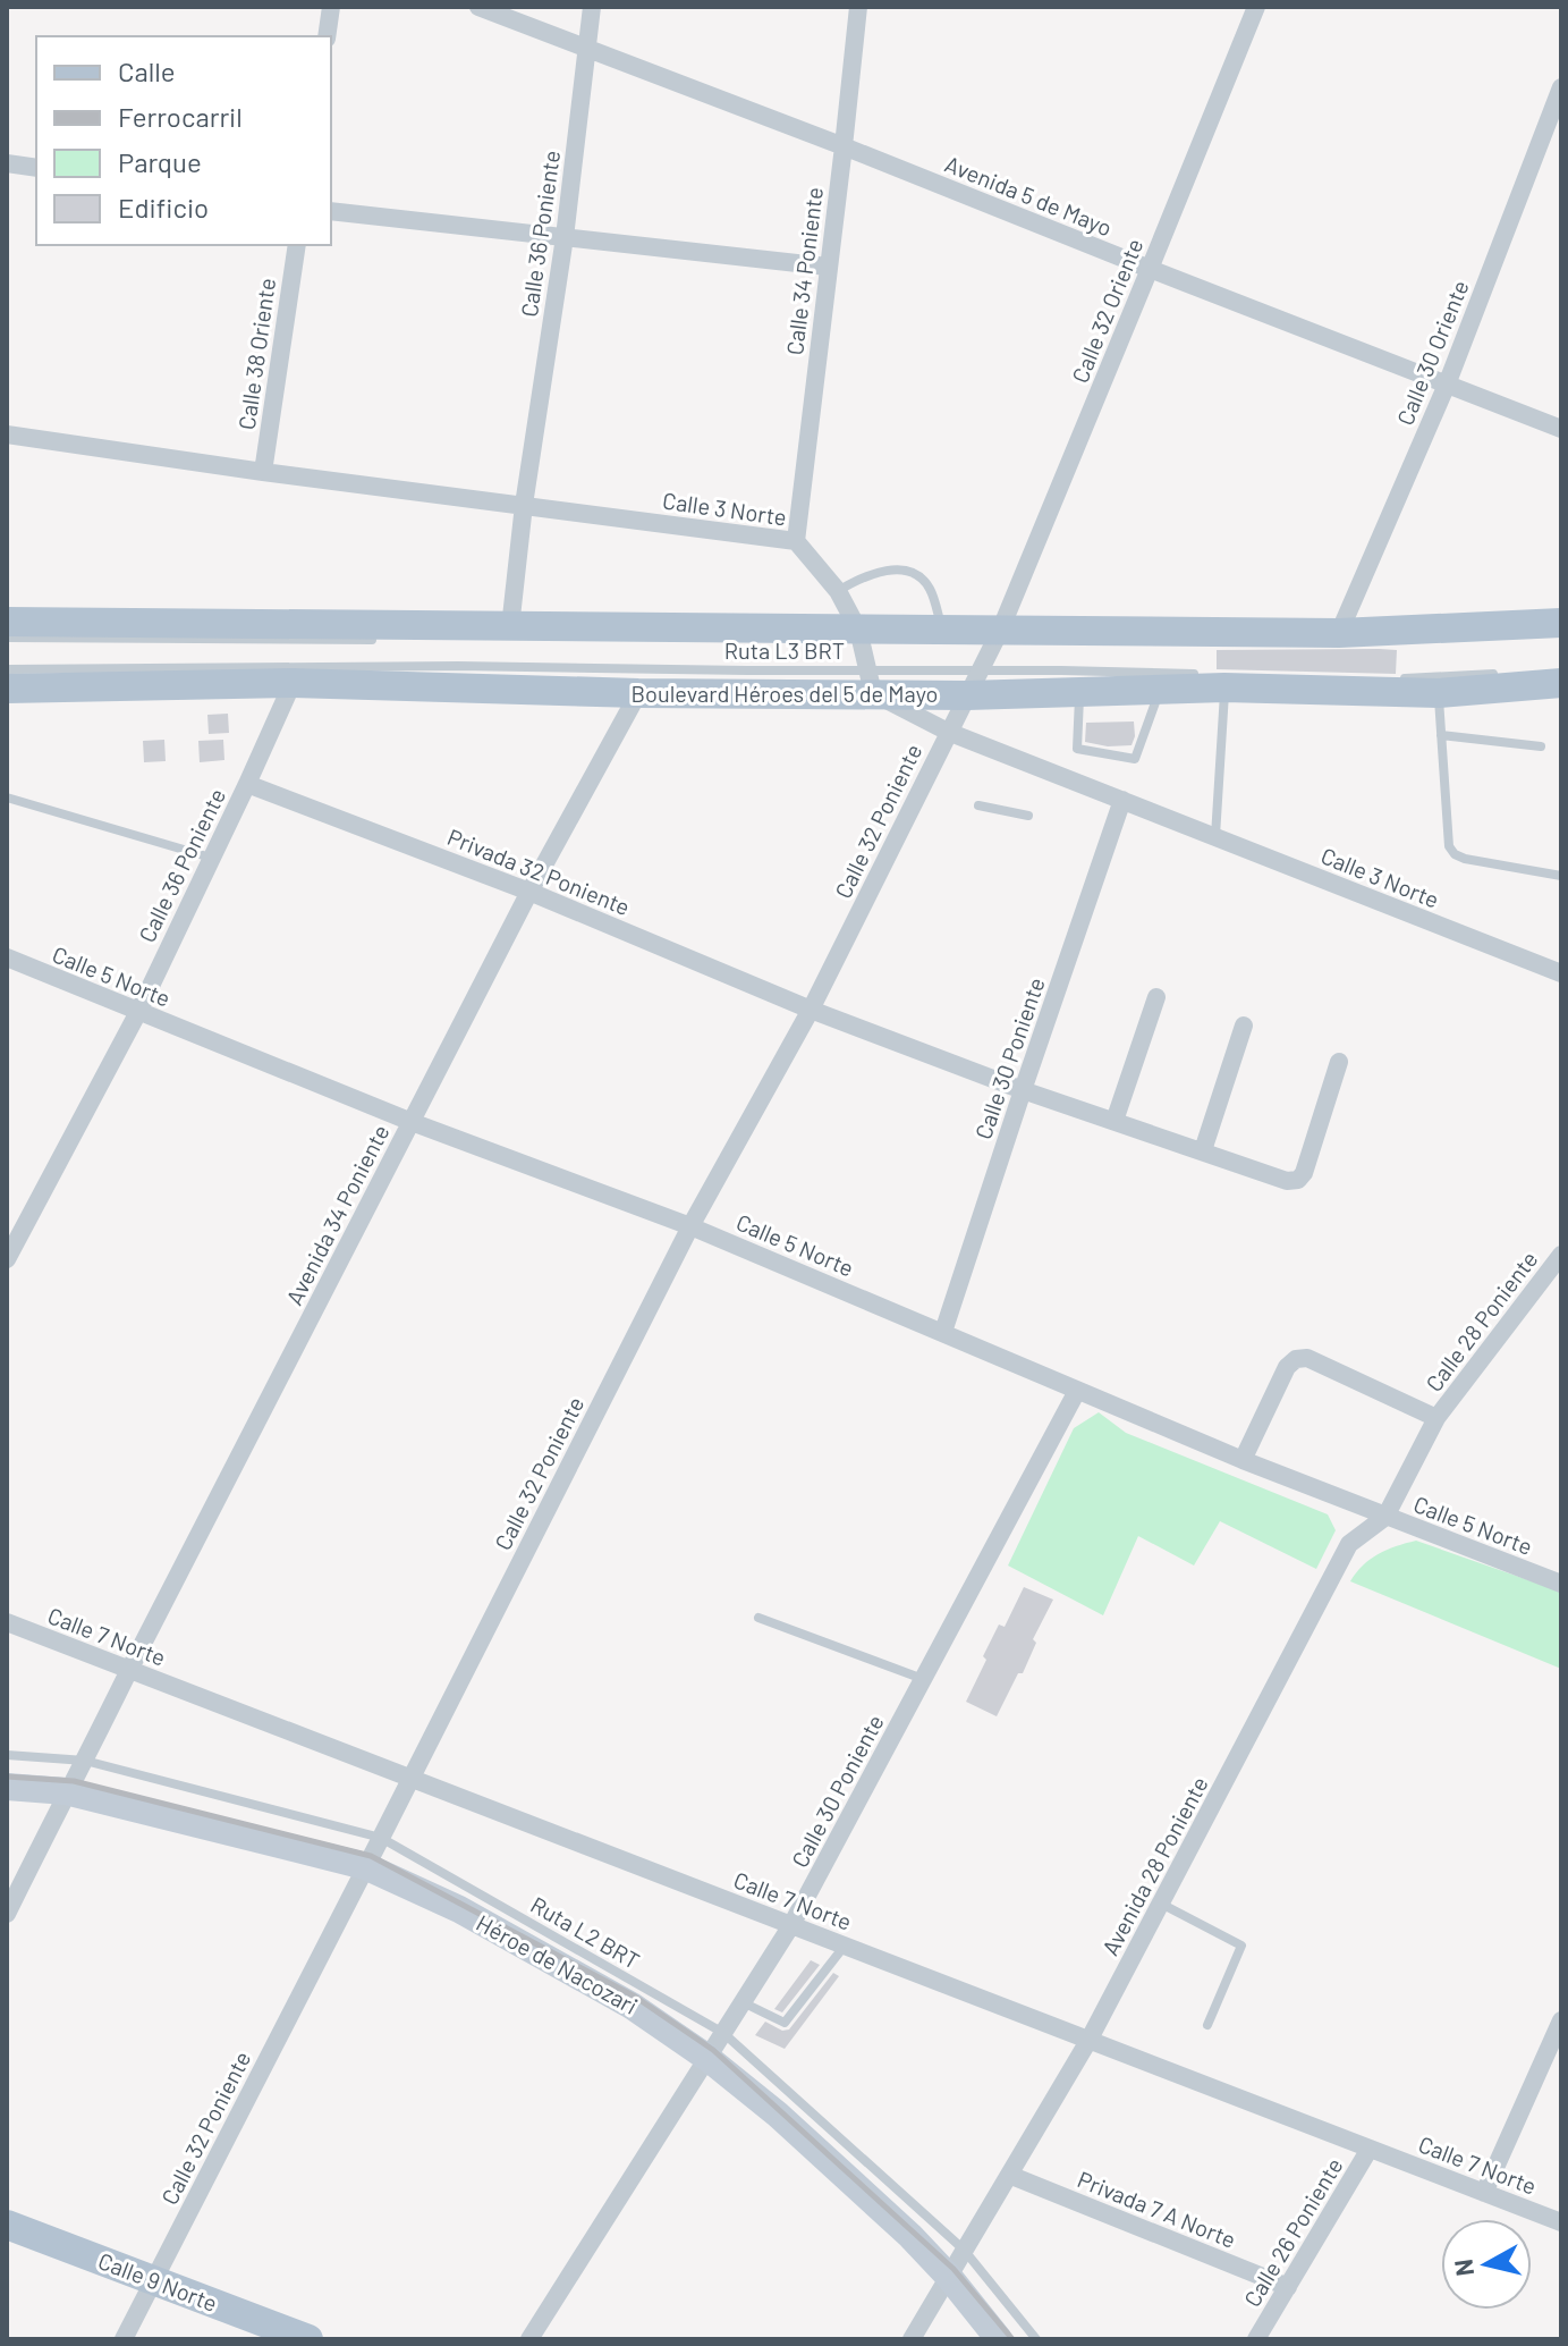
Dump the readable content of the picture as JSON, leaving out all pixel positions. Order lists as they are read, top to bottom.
{
  "streets": {
    "main road": ["Boulevard Héroes del 5 de Mayo", "Calle 9 Norte"],
    "street": [
      "Avenida 5 de Mayo",
      "Calle 36 Poniente",
      "Calle 34 Poniente",
      "Calle 32 Oriente",
      "Calle 30 Oriente",
      "Calle 38 Oriente",
      "Calle 3 Norte",
      "Calle 32 Poniente",
      "Privada 32 Poniente",
      "Calle 5 Norte",
      "Calle 30 Poniente",
      "Avenida 34 Poniente",
      "Calle 28 Poniente",
      "Calle 7 Norte",
      "Avenida 28 Poniente",
      "Héroe de Nacozari",
      "Privada 7 A Norte",
      "Calle 26 Poniente"
    ],
    "lane": ["Ruta L3 BRT", "Ruta L2 BRT"]
  },
  "crossings": [
    ["Avenida 5 de Mayo", "Calle 36 Poniente"],
    ["Avenida 5 de Mayo", "Calle 34 Poniente"],
    ["Avenida 5 de Mayo", "Calle 32 Oriente"],
    ["Avenida 5 de Mayo", "Calle 30 Oriente"],
    ["Calle 36 Poniente", "Calle 3 Norte"],
    ["Calle 36 Poniente", "Boulevard Héroes del 5 de Mayo"],
    ["Calle 36 Poniente", "Privada 32 Poniente"],
    ["Calle 36 Poniente", "Calle 5 Norte"],
    ["Calle 34 Poniente", "Calle 3 Norte"],
    ["Calle 32 Oriente", "Ruta L3 BRT"],
    ["Calle 32 Oriente", "Calle 32 Poniente"],
    ["Calle 38 Oriente", "Calle 3 Norte"],
    ["Calle 3 Norte", "Ruta L3 BRT"],
    ["Calle 3 Norte", "Boulevard Héroes del 5 de Mayo"],
    ["Calle 3 Norte", "Calle 32 Poniente"],
    ["Calle 3 Norte", "Calle 30 Poniente"],
    ["Ruta L3 BRT", "Boulevard Héroes del 5 de Mayo"],
    ["Ruta L3 BRT", "Calle 32 Poniente"],
    ["Boulevard Héroes del 5 de Mayo", "Calle 32 Poniente"],
    ["Boulevard Héroes del 5 de Mayo", "Avenida 34 Poniente"],
    ["Calle 32 Poniente", "Privada 32 Poniente"],
    ["Calle 32 Poniente", "Calle 5 Norte"],
    ["Calle 32 Poniente", "Calle 7 Norte"],
    ["Calle 32 Poniente", "Ruta L2 BRT"],
    ["Calle 32 Poniente", "Héroe de Nacozari"],
    ["Calle 32 Poniente", "Calle 9 Norte"],
    ["Privada 32 Poniente", "Calle 30 Poniente"],
    ["Privada 32 Poniente", "Avenida 34 Poniente"],
    ["Calle 5 Norte", "Calle 30 Poniente"],
    ["Calle 5 Norte", "Avenida 34 Poniente"],
    ["Calle 5 Norte", "Calle 28 Poniente"],
    ["Calle 5 Norte", "Avenida 28 Poniente"],
    ["Calle 30 Poniente", "Calle 7 Norte"],
    ["Calle 30 Poniente", "Ruta L2 BRT"],
    ["Calle 30 Poniente", "Héroe de Nacozari"],
    ["Avenida 34 Poniente", "Calle 7 Norte"],
    ["Avenida 34 Poniente", "Ruta L2 BRT"],
    ["Calle 28 Poniente", "Avenida 28 Poniente"],
    ["Calle 7 Norte", "Avenida 28 Poniente"],
    ["Calle 7 Norte", "Calle 26 Poniente"],
    ["Avenida 28 Poniente", "Ruta L2 BRT"],
    ["Avenida 28 Poniente", "Héroe de Nacozari"],
    ["Avenida 28 Poniente", "Privada 7 A Norte"],
    ["Privada 7 A Norte", "Calle 26 Poniente"]
  ],
  "legend": [
    "Calle",
    "Ferrocarril",
    "Parque",
    "Edificio"
  ],
  "north": "left"
}
